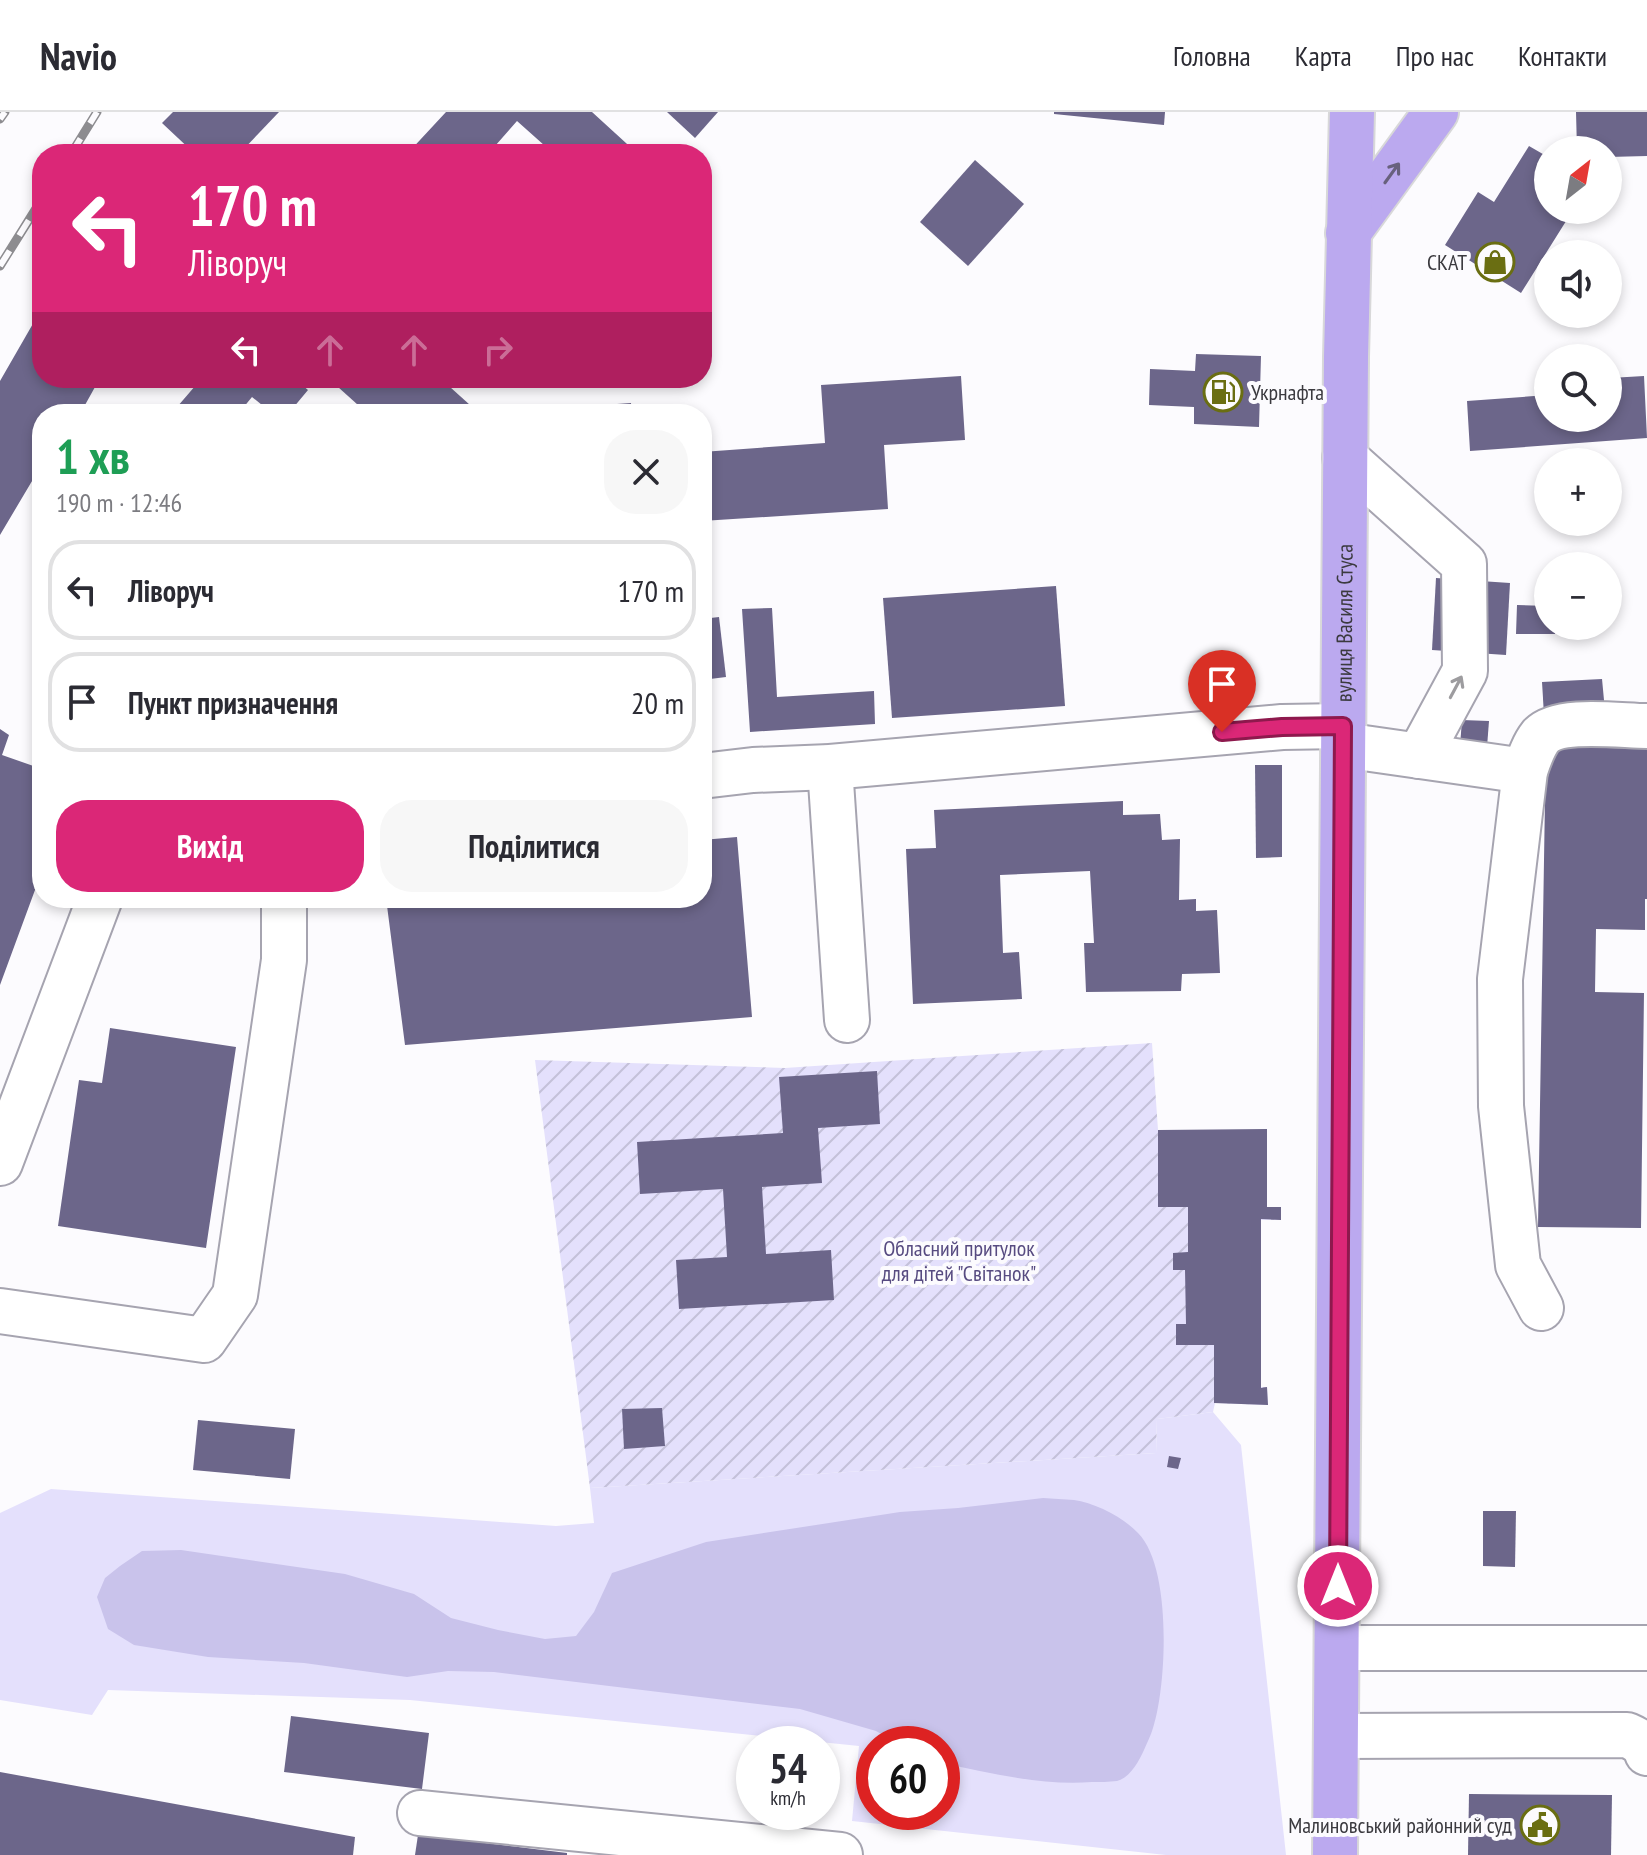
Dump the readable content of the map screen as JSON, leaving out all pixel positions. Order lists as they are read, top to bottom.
{
  "streets": {
    "main road": ["вулиця Василя Стуса"]
  },
  "parks": ["Обласний притулок для дітей \"Світанок\""],
  "places": {
    "shop": ["СКАТ"],
    "fuel station": ["Укрнафта"],
    "public building": ["Малиновський районний суд"]
  },
  "north": "top right",
  "page": {
    "header": "Navio",
    "nav": [
      "Головна",
      "Карта",
      "Про нас",
      "Контакти"
    ],
    "map_buttons": ["+", "−"],
    "turn": ["170 m", "Ліворуч"],
    "heading": ["1 хв", "190 m · 12:46"],
    "list": [
      {
        "name": "Ліворуч",
        "value": "170 m"
      },
      {
        "name": "Пункт призначення",
        "value": "20 m"
      }
    ],
    "buttons": ["Вихід", "Поділитися"],
    "speed": "54 km/h",
    "limit": "60"
  }
}
